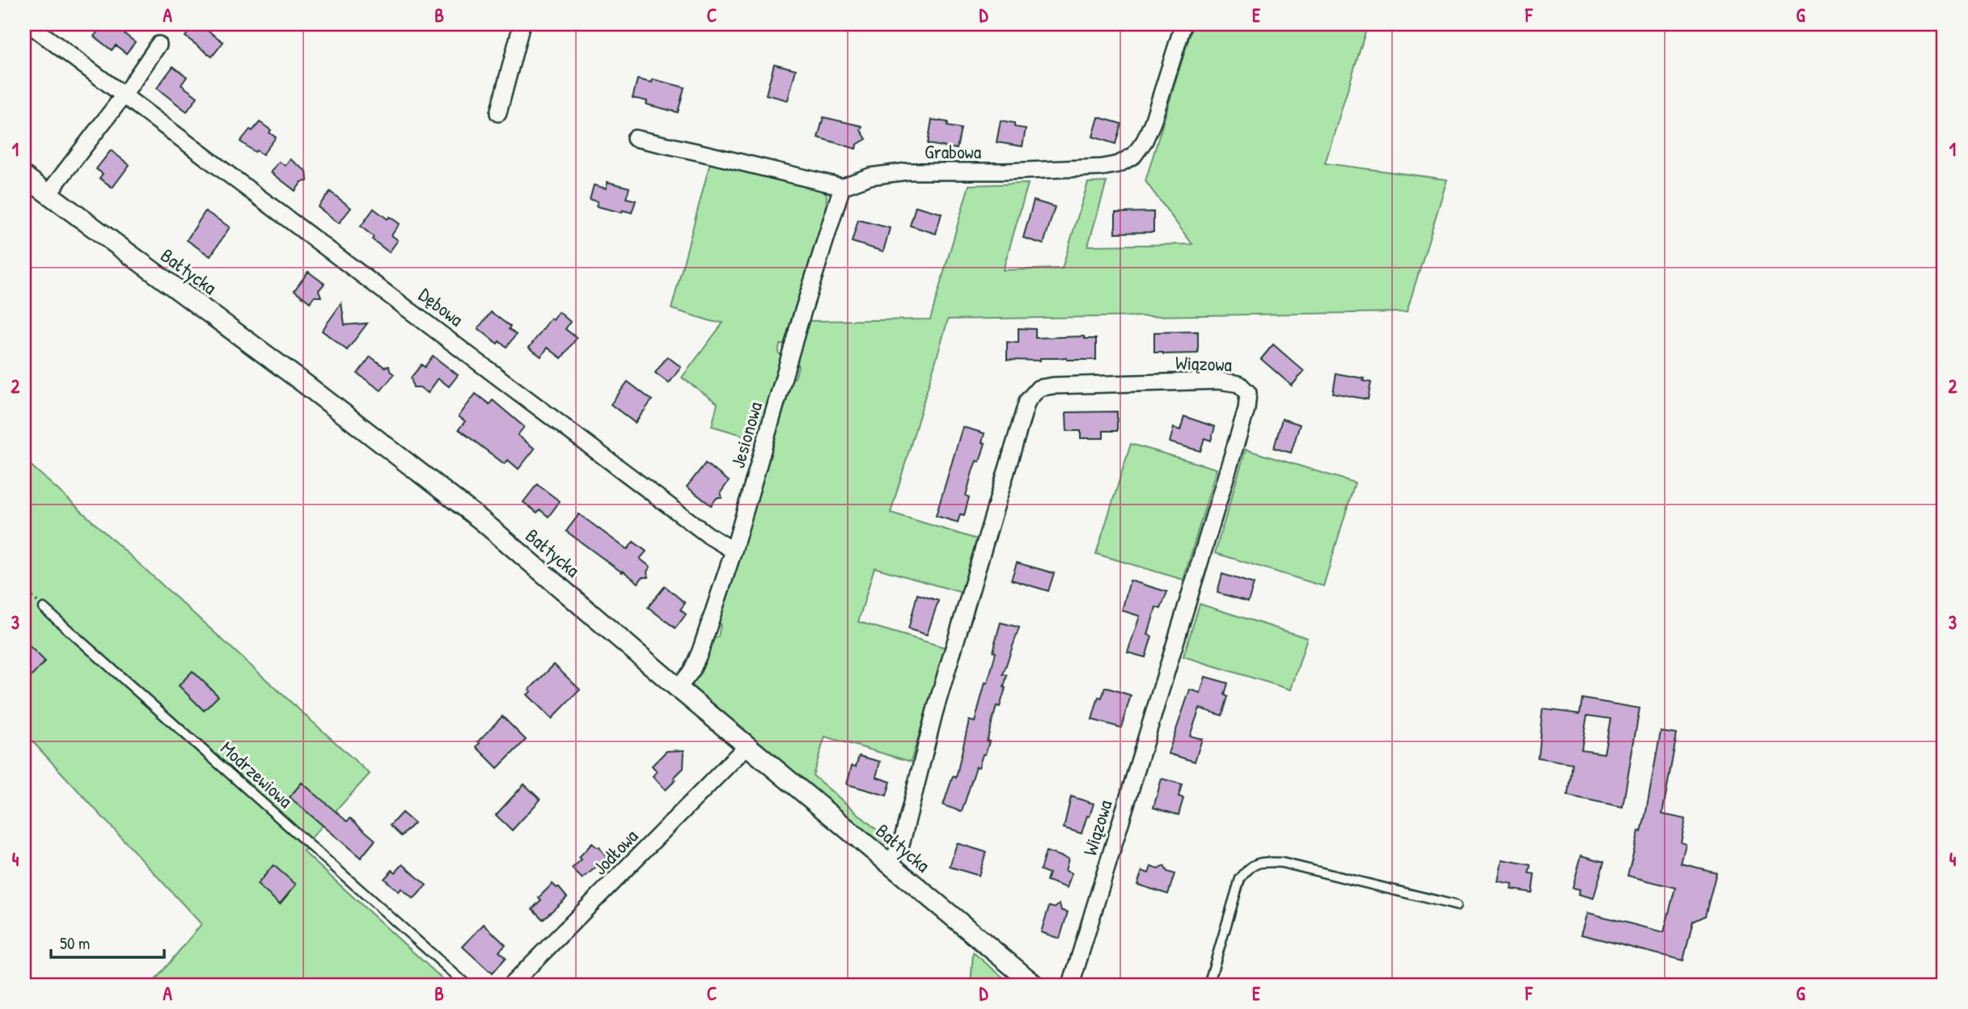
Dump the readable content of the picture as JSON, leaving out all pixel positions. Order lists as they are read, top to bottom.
{
  "streets": {
    "street": [
      "Grabowa",
      "Bałtycka",
      "Dębowa",
      "Wiązowa",
      "Jesionowa",
      "Jodłowa"
    ],
    "lane": ["Modrzewiowa"]
  },
  "crossings": [
    ["Grabowa", "Jesionowa"],
    ["Bałtycka", "Wiązowa"],
    ["Bałtycka", "Jesionowa"],
    ["Bałtycka", "Jodłowa"],
    ["Dębowa", "Jesionowa"]
  ],
  "scale_bar": "50 m",
  "grid": {
    "columns": [
      "A",
      "B",
      "C",
      "D",
      "E",
      "F",
      "G"
    ],
    "rows": [
      "1",
      "2",
      "3",
      "4"
    ]
  }
}
